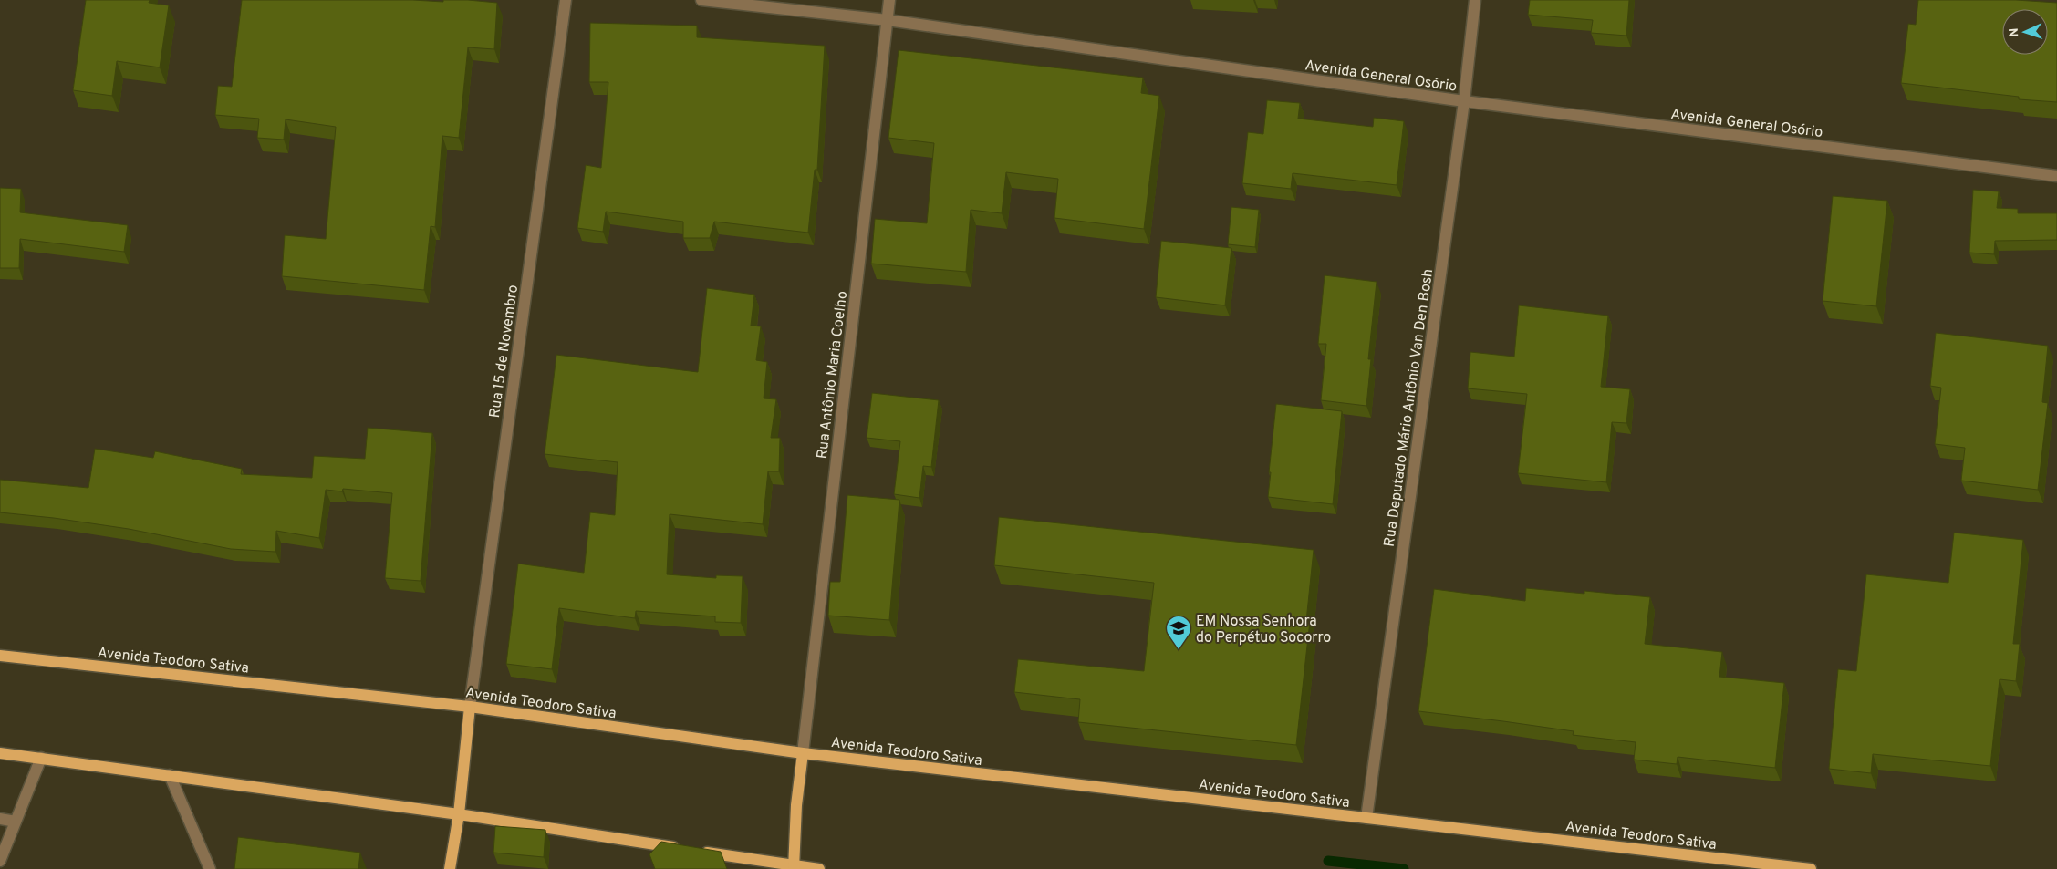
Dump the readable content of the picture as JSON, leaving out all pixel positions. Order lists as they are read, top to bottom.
{
  "streets": {
    "main road": ["Avenida Teodoro Sativa"],
    "street": [
      "Avenida General Osório",
      "Rua 15 de Novembro",
      "Rua Antônio Maria Coelho",
      "Rua Deputado Mário Antônio Van Den Bosh"
    ]
  },
  "crossings": [
    ["Avenida General Osório", "Rua Antônio Maria Coelho"],
    ["Avenida General Osório", "Rua Deputado Mário Antônio Van Den Bosh"],
    ["Rua 15 de Novembro", "Avenida Teodoro Sativa"],
    ["Rua Antônio Maria Coelho", "Avenida Teodoro Sativa"],
    ["Rua Deputado Mário Antônio Van Den Bosh", "Avenida Teodoro Sativa"]
  ],
  "places": {
    "school or university": ["EM Nossa Senhora do Perpétuo Socorro"]
  },
  "north": "left"
}
